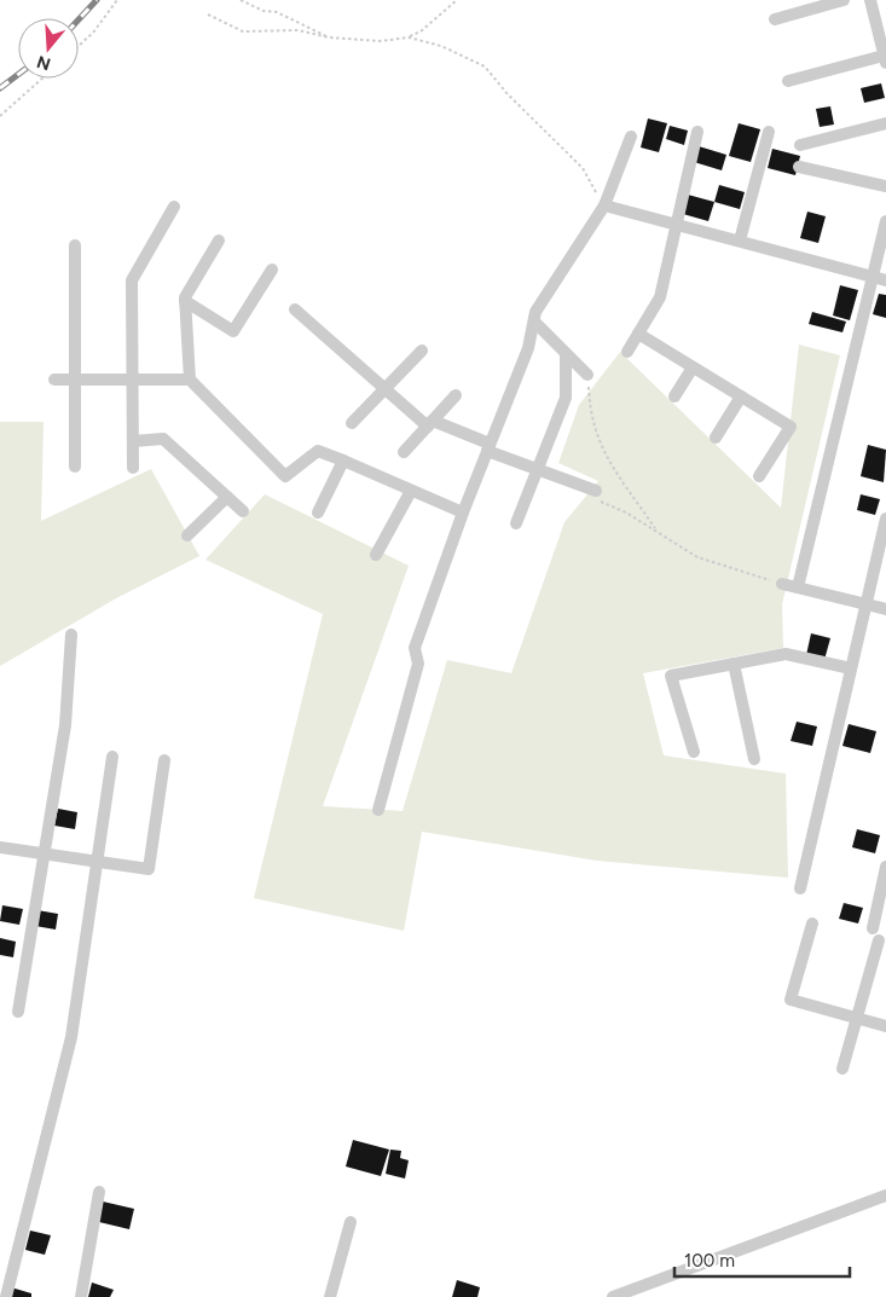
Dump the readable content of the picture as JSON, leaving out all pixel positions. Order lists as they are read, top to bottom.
{
  "scale_bar": "100 m",
  "north": "bottom"
}
